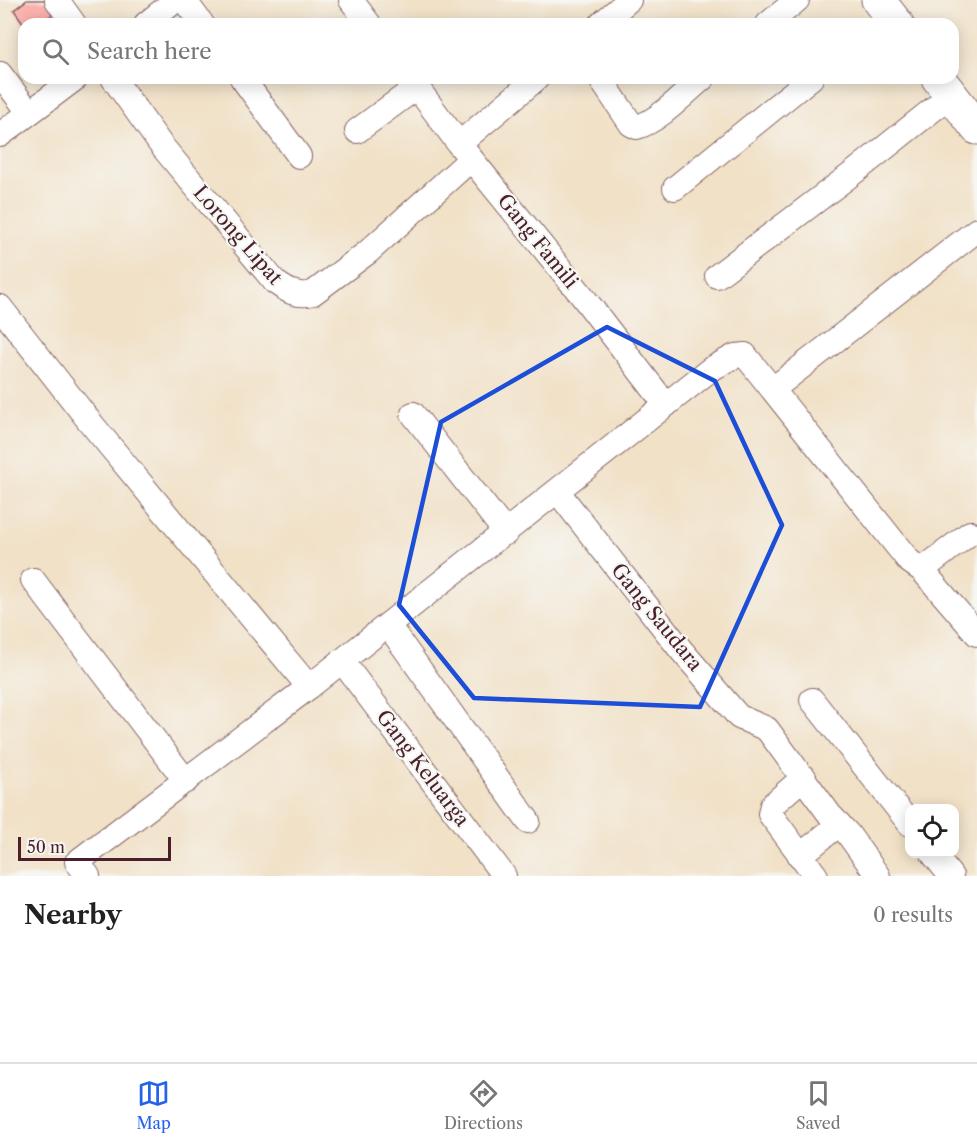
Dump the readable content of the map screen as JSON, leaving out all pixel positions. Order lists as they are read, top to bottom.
{
  "streets": {
    "street": [
      "Lorong Lipat",
      "Gang Famili",
      "Gang Saudara",
      "Gang Keluarga"
    ]
  },
  "crossings": [
    ["Lorong Lipat", "Gang Famili"]
  ],
  "scale_bar": "50 m",
  "page": {
    "search": "Search here",
    "scale": "50 m",
    "heading": ["Nearby", "0 results"],
    "nav": ["Map", "Directions", "Saved"]
  }
}
